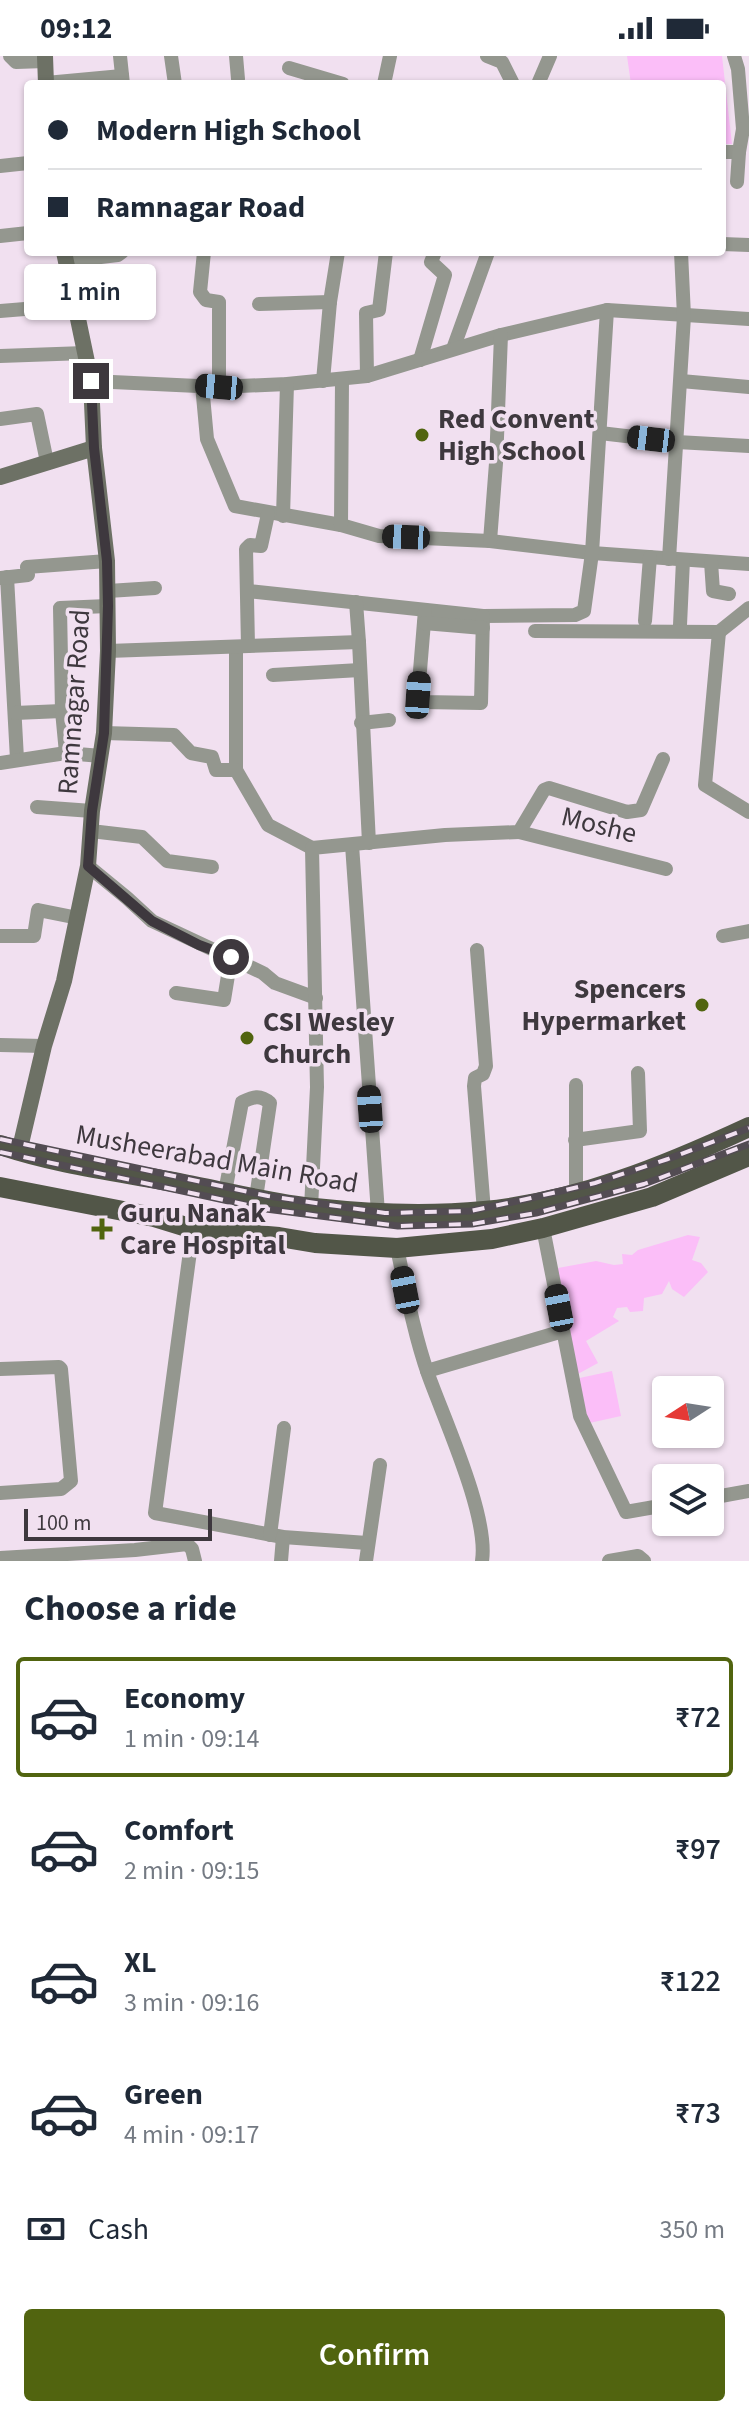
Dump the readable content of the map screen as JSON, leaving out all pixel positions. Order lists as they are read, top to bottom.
{
  "streets": {
    "main road": ["Ramnagar Road", "Musheerabad Main Road"],
    "street": ["Moshe"]
  },
  "crossings": [
    ["Ramnagar Road", "Musheerabad Main Road"]
  ],
  "places": {
    "other": ["Red Convent High School", "Spencers Hypermarket", "CSI Wesley Church"],
    "health": ["Guru Nanak Care Hospital"]
  },
  "scale_bar": "100 m",
  "north": "left",
  "page": {
    "status": "09:12",
    "banner": ["Modern High School", "Ramnagar Road"],
    "bubble": "1 min",
    "scale": "100 m",
    "heading": "Choose a ride",
    "list": [
      {
        "name": "Economy",
        "note": "1 min · 09:14",
        "value": "₹72"
      },
      {
        "name": "Comfort",
        "note": "2 min · 09:15",
        "value": "₹97"
      },
      {
        "name": "XL",
        "note": "3 min · 09:16",
        "value": "₹122"
      },
      {
        "name": "Green",
        "note": "4 min · 09:17",
        "value": "₹73"
      }
    ],
    "pay": ["Cash", "350 m"],
    "buttons": "Confirm"
  }
}
